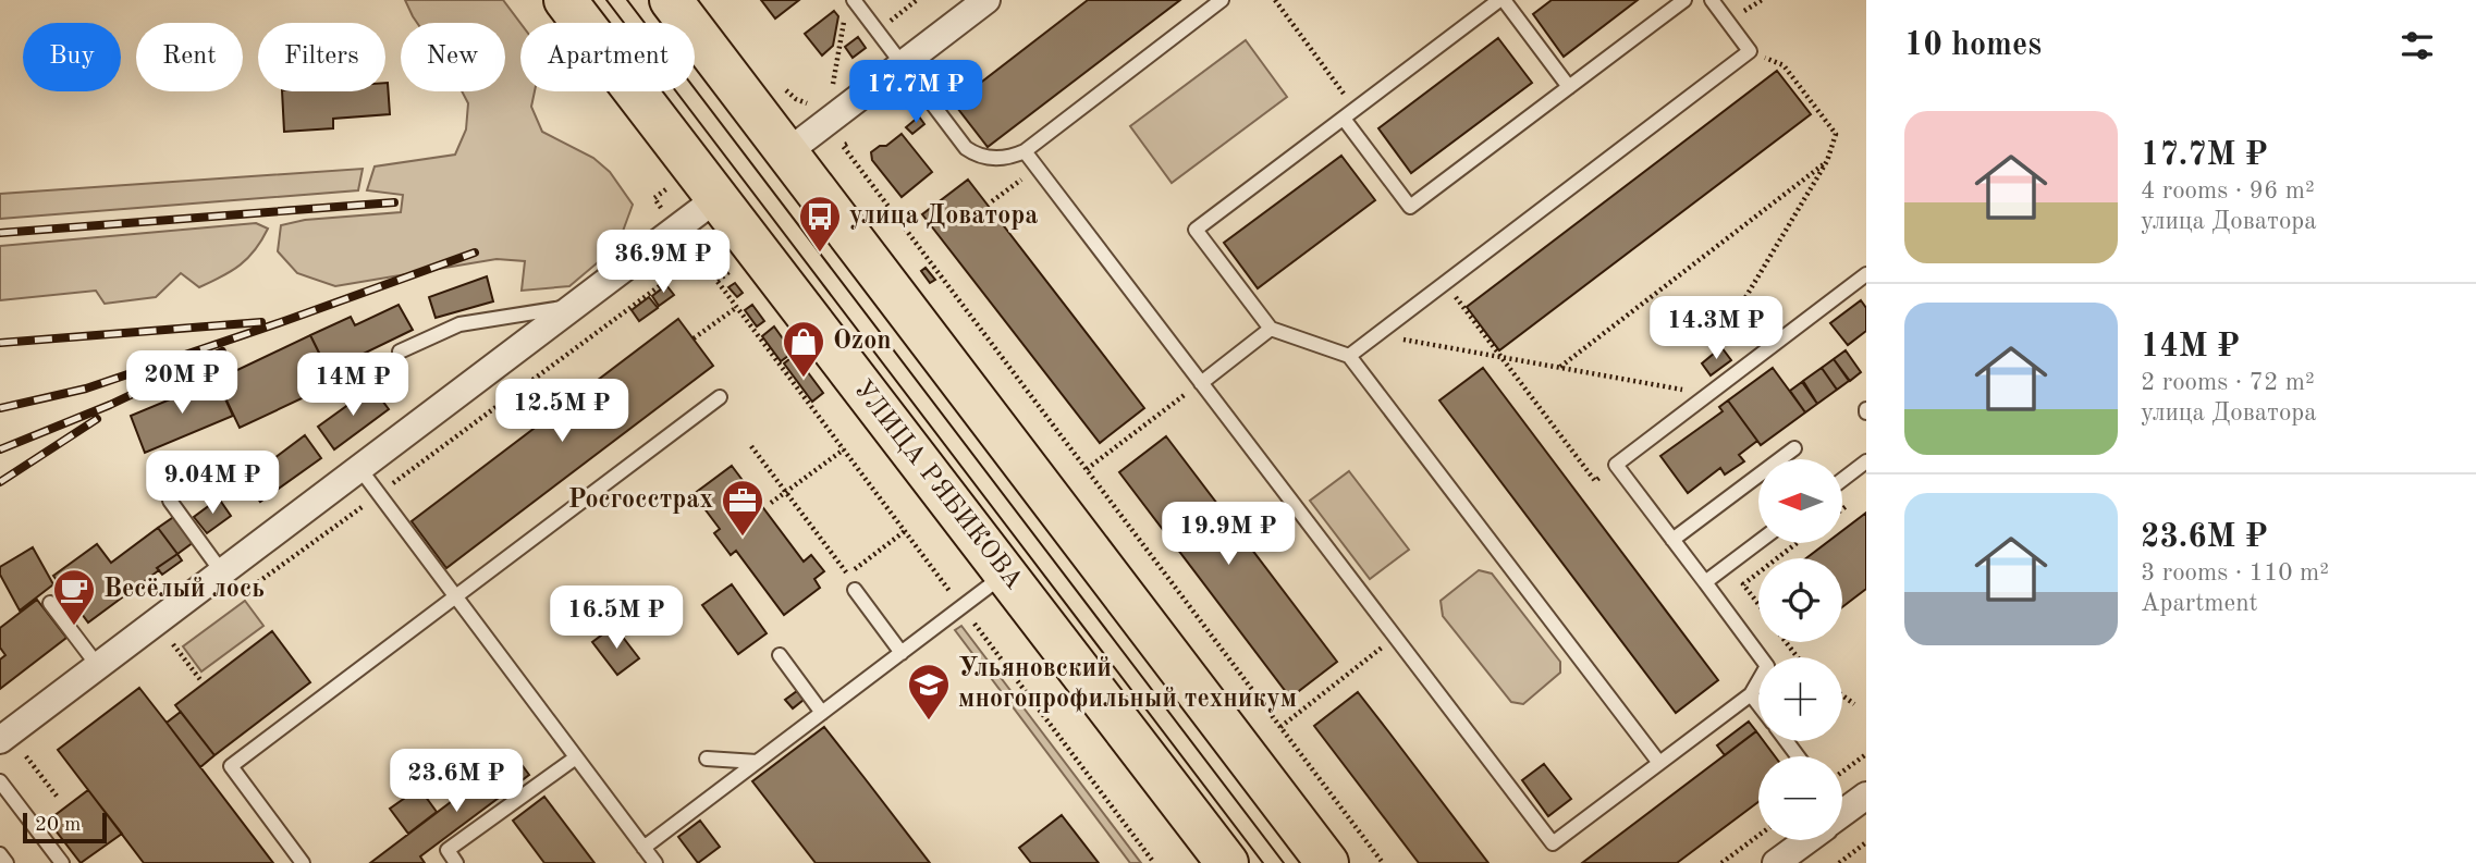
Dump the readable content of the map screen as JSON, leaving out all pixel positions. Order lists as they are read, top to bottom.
{
  "streets": {
    "main road": ["УЛИЦА РЯБИКОВА"]
  },
  "places": {
    "bus stop": ["улица Доватора"],
    "shop": ["Ozon"],
    "office": ["Росгосстрах"],
    "cafe": ["Весёлый лось"],
    "school or university": ["Ульяновский многопрофильный техникум"]
  },
  "scale_bar": "20 m",
  "north": "left",
  "page": {
    "heading": "10 homes",
    "chip": [
      "Buy",
      "Rent",
      "Filters",
      "New",
      "Apartment"
    ],
    "price": [
      "17.7M ₽",
      "36.9M ₽",
      "14.3M ₽",
      "20M ₽",
      "14M ₽",
      "12.5M ₽",
      "9.04M ₽",
      "19.9M ₽",
      "16.5M ₽",
      "23.6M ₽"
    ],
    "list": [
      {
        "name": "17.7M ₽",
        "note": "4 rooms · 96 m² · улица Доватора"
      },
      {
        "name": "14M ₽",
        "note": "2 rooms · 72 m² · улица Доватора"
      },
      {
        "name": "23.6M ₽",
        "note": "3 rooms · 110 m² · Apartment"
      }
    ],
    "map_buttons": ["+", "−"],
    "scale": "20 m"
  }
}
